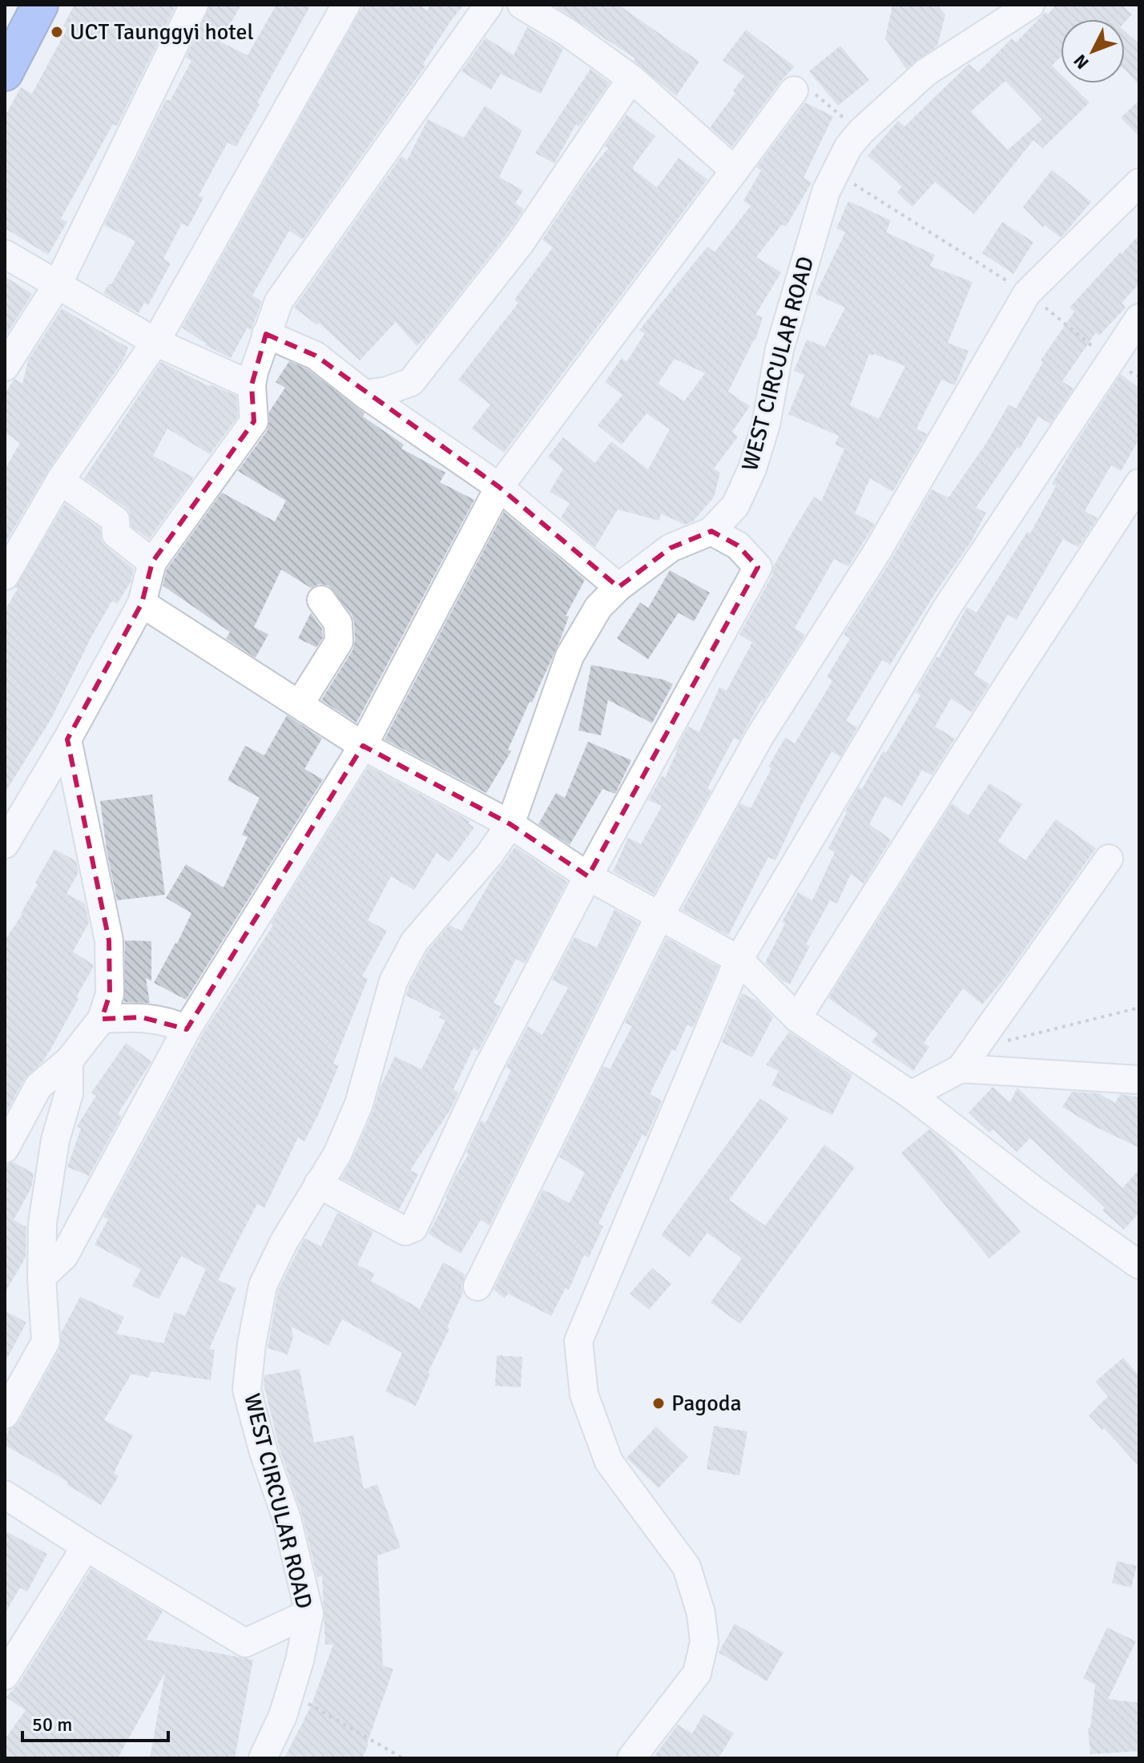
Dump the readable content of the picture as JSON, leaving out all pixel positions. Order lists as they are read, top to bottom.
{
  "streets": {
    "street": ["WEST CIRCULAR ROAD"]
  },
  "places": ["UCT Taunggyi hotel", "Pagoda"],
  "scale_bar": "50 m",
  "north": "bottom left"
}
